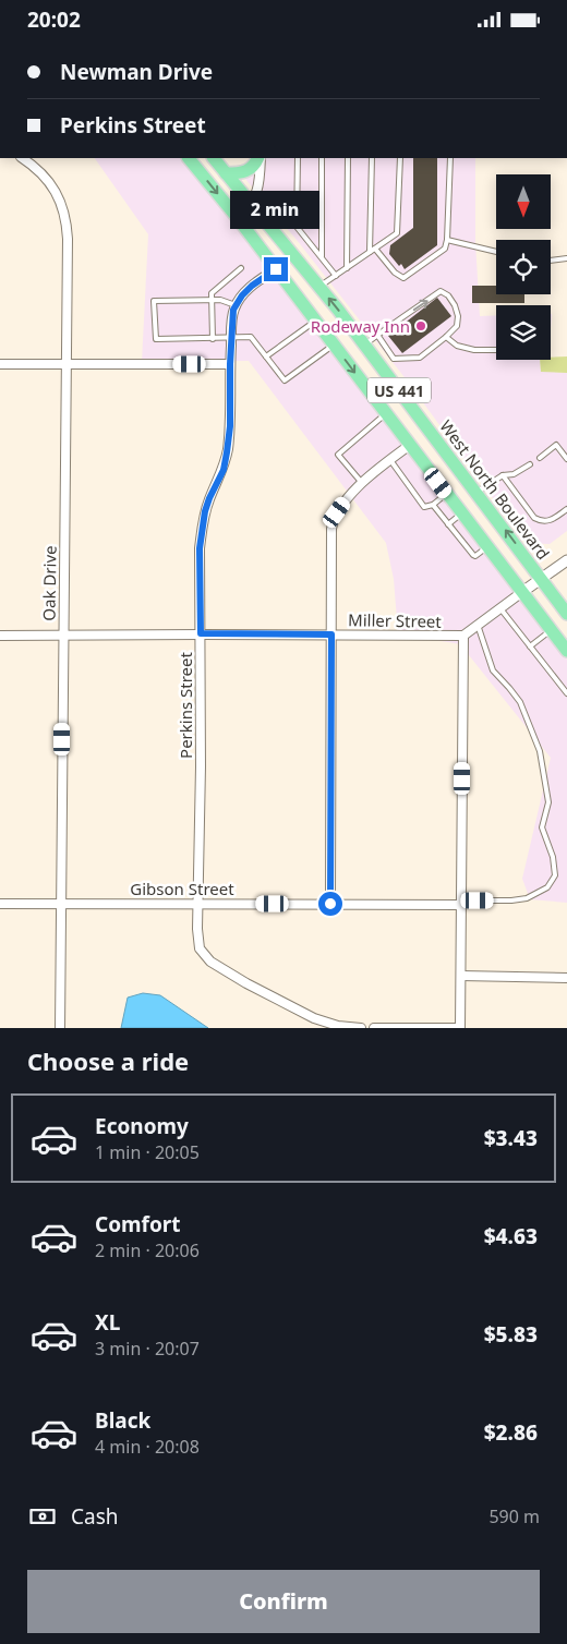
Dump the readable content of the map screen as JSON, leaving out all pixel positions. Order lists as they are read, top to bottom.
{
  "streets": {
    "main road": ["US 441", "West North Boulevard"],
    "street": [
      "Oak Drive",
      "Miller Street",
      "Perkins Street",
      "Gibson Street"
    ]
  },
  "crossings": [
    ["US 441", "Miller Street"],
    ["West North Boulevard", "Miller Street"],
    ["Oak Drive", "Miller Street"],
    ["Oak Drive", "Gibson Street"],
    ["Miller Street", "Perkins Street"],
    ["Perkins Street", "Gibson Street"]
  ],
  "places": ["Rodeway Inn"],
  "north": "bottom",
  "page": {
    "status": "20:02",
    "banner": ["Newman Drive", "Perkins Street"],
    "bubble": "2 min",
    "heading": "Choose a ride",
    "list": [
      {
        "name": "Economy",
        "note": "1 min · 20:05",
        "value": "$3.43"
      },
      {
        "name": "Comfort",
        "note": "2 min · 20:06",
        "value": "$4.63"
      },
      {
        "name": "XL",
        "note": "3 min · 20:07",
        "value": "$5.83"
      },
      {
        "name": "Black",
        "note": "4 min · 20:08",
        "value": "$2.86"
      }
    ],
    "pay": ["Cash", "590 m"],
    "buttons": "Confirm"
  }
}
